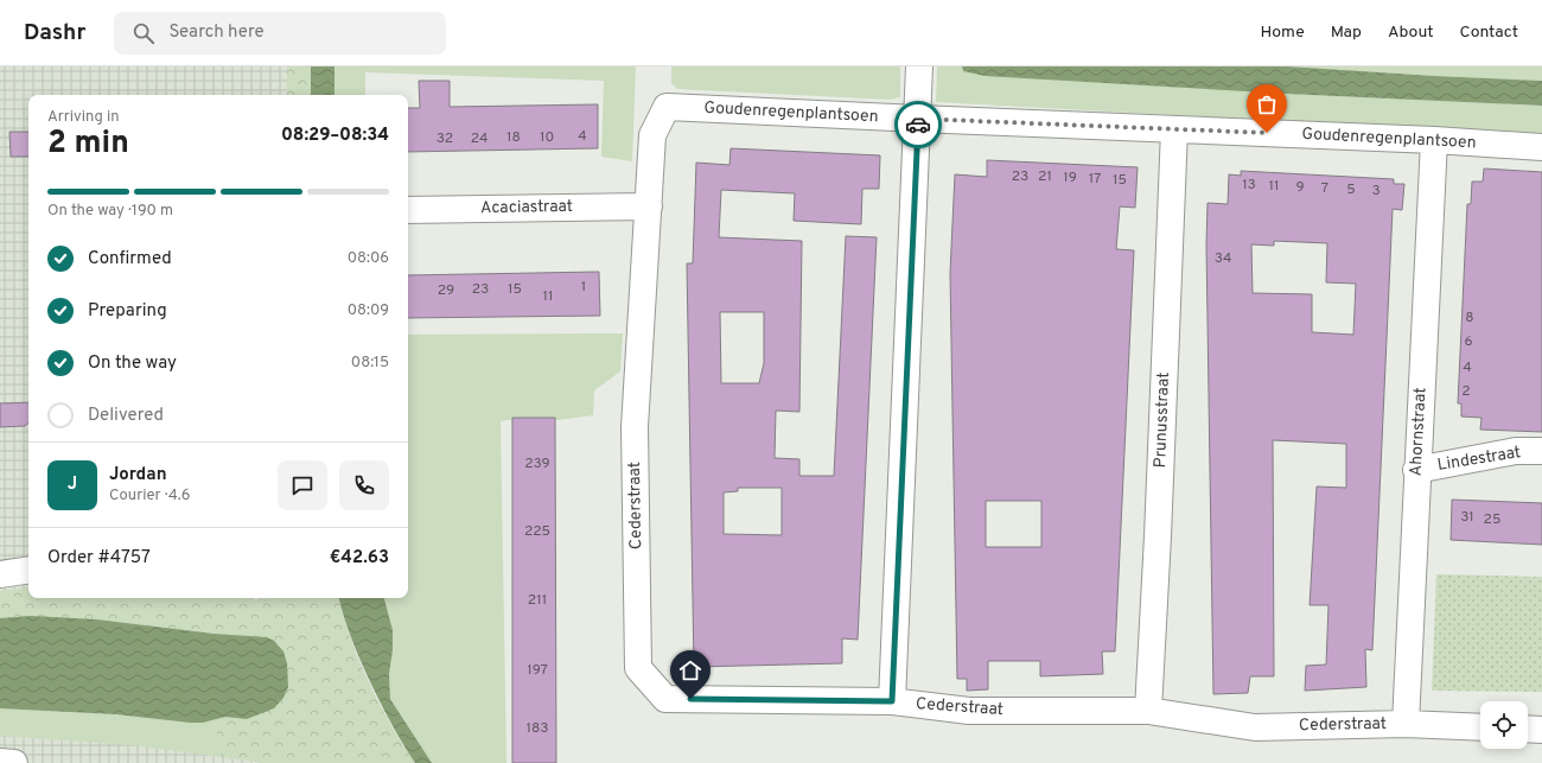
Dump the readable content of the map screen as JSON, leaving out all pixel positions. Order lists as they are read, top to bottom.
{
  "streets": {
    "street": [
      "Goudenregenplantsoen",
      "Acaciastraat",
      "Prunusstraat",
      "Ahornstraat",
      "Lindestraat",
      "Cederstraat"
    ]
  },
  "crossings": [
    ["Goudenregenplantsoen", "Prunusstraat"],
    ["Goudenregenplantsoen", "Ahornstraat"],
    ["Goudenregenplantsoen", "Cederstraat"],
    ["Acaciastraat", "Cederstraat"],
    ["Prunusstraat", "Cederstraat"],
    ["Ahornstraat", "Lindestraat"],
    ["Ahornstraat", "Cederstraat"]
  ],
  "house_numbers": [
    "4",
    "18",
    "10",
    "32",
    "24",
    "23",
    "21",
    "19",
    "17",
    "15",
    "13",
    "11",
    "9",
    "7",
    "5",
    "3",
    "34",
    "1",
    "23",
    "15",
    "29",
    "11",
    "8",
    "6",
    "4",
    "2",
    "239",
    "31",
    "25",
    "225",
    "211",
    "197",
    "183"
  ],
  "page": {
    "header": "Dashr",
    "search": "Search here",
    "nav": [
      "Home",
      "Map",
      "About",
      "Contact"
    ],
    "heading": ["2 min", "Arriving in", "08:29–08:34"],
    "panel": [
      "Jordan",
      "Courier · 4.6",
      "Order #4757",
      "€42.63"
    ],
    "bar": "On the way · 190 m",
    "list": [
      ["Confirmed", "08:06"],
      ["Preparing", "08:09"],
      ["On the way", "08:15"],
      "Delivered"
    ],
    "round": "J"
  }
}
